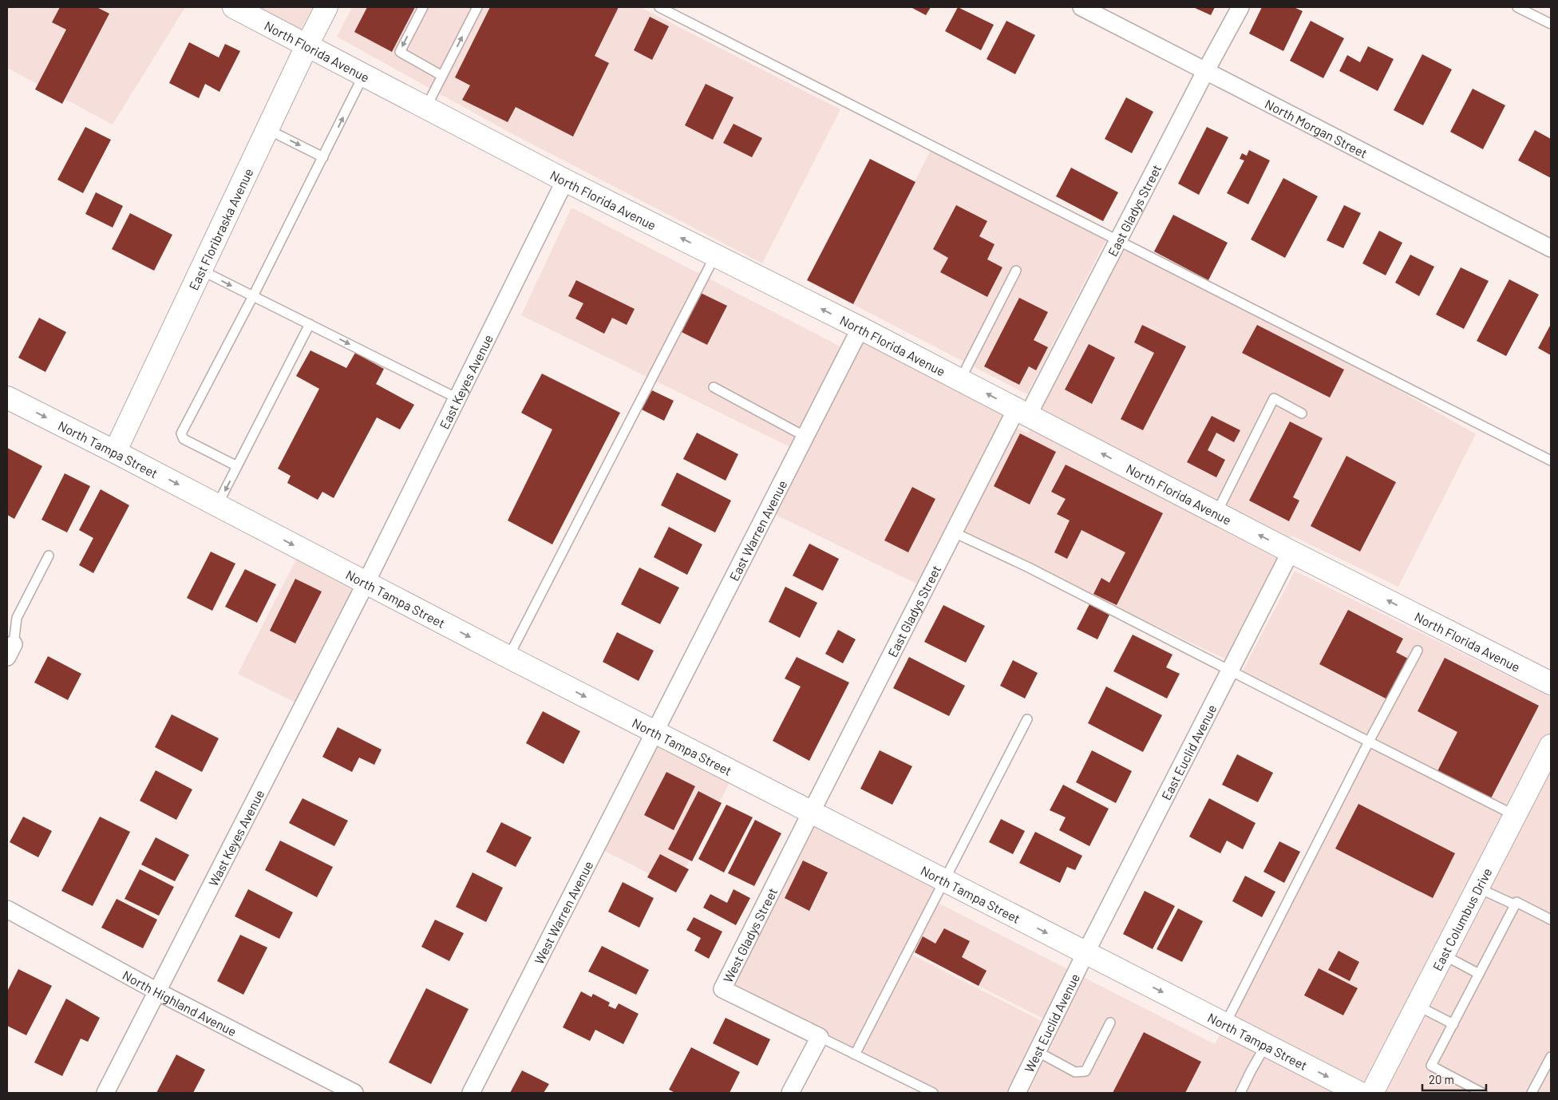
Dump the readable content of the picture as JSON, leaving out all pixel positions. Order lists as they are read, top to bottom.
{
  "streets": {
    "main road": [
      "North Florida Avenue",
      "East Floribraska Avenue",
      "North Tampa Street",
      "East Columbus Drive"
    ],
    "street": [
      "North Morgan Street",
      "East Gladys Street",
      "East Keyes Avenue",
      "East Warren Avenue",
      "East Euclid Avenue",
      "Wast Keyes Avenue",
      "West Warren Avenue",
      "West Gladys Street",
      "North Highland Avenue",
      "West Euclid Avenue"
    ]
  },
  "crossings": [
    ["North Florida Avenue", "East Gladys Street"],
    ["North Florida Avenue", "East Floribraska Avenue"],
    ["North Florida Avenue", "East Keyes Avenue"],
    ["North Florida Avenue", "East Warren Avenue"],
    ["North Florida Avenue", "East Euclid Avenue"],
    ["North Morgan Street", "East Gladys Street"],
    ["East Gladys Street", "North Tampa Street"],
    ["East Gladys Street", "West Gladys Street"],
    ["East Floribraska Avenue", "North Tampa Street"],
    ["East Keyes Avenue", "North Tampa Street"],
    ["East Keyes Avenue", "Wast Keyes Avenue"],
    ["North Tampa Street", "East Warren Avenue"],
    ["North Tampa Street", "East Euclid Avenue"],
    ["North Tampa Street", "Wast Keyes Avenue"],
    ["North Tampa Street", "West Warren Avenue"],
    ["North Tampa Street", "West Gladys Street"],
    ["North Tampa Street", "West Euclid Avenue"],
    ["East Warren Avenue", "West Warren Avenue"],
    ["East Euclid Avenue", "West Euclid Avenue"],
    ["Wast Keyes Avenue", "North Highland Avenue"]
  ],
  "one_way": ["North Florida Avenue", "North Tampa Street"],
  "scale_bar": "20 m"
}
